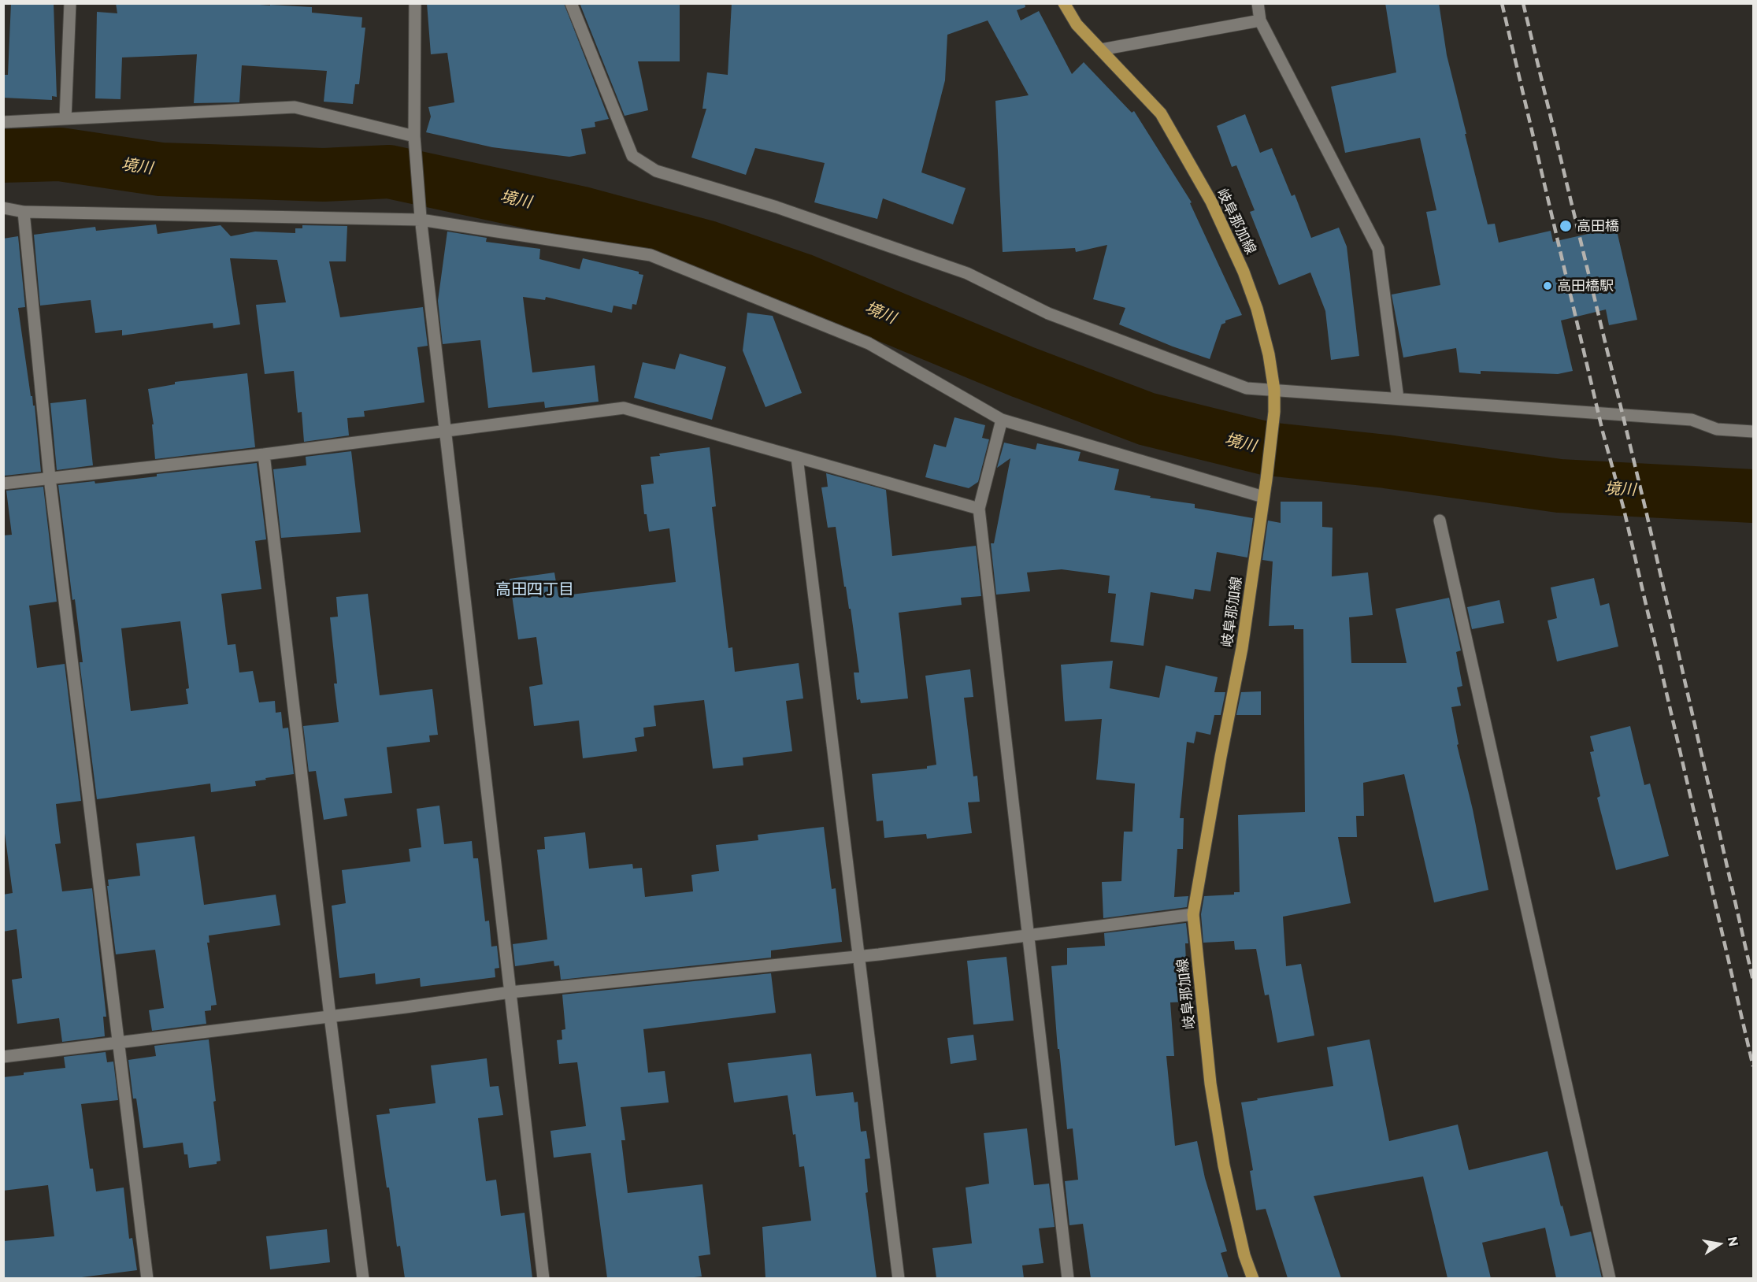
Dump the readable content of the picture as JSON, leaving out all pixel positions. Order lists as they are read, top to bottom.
{
  "streets": {
    "main road": ["岐阜那加線"]
  },
  "districts": ["高田四丁目"],
  "water": ["境川"],
  "places": ["高田橋", "高田橋駅"],
  "north": "right"
}
